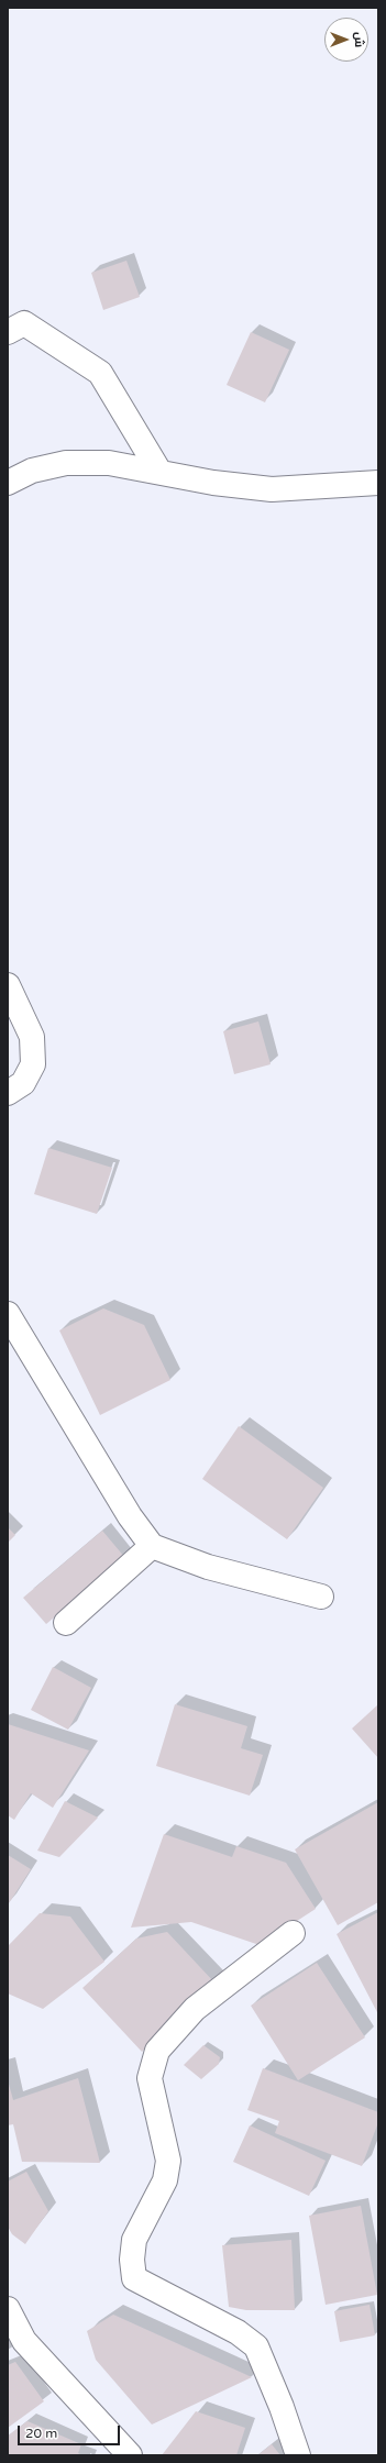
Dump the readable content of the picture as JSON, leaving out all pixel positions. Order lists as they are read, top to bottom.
{
  "scale_bar": "20 m",
  "north": "right"
}
